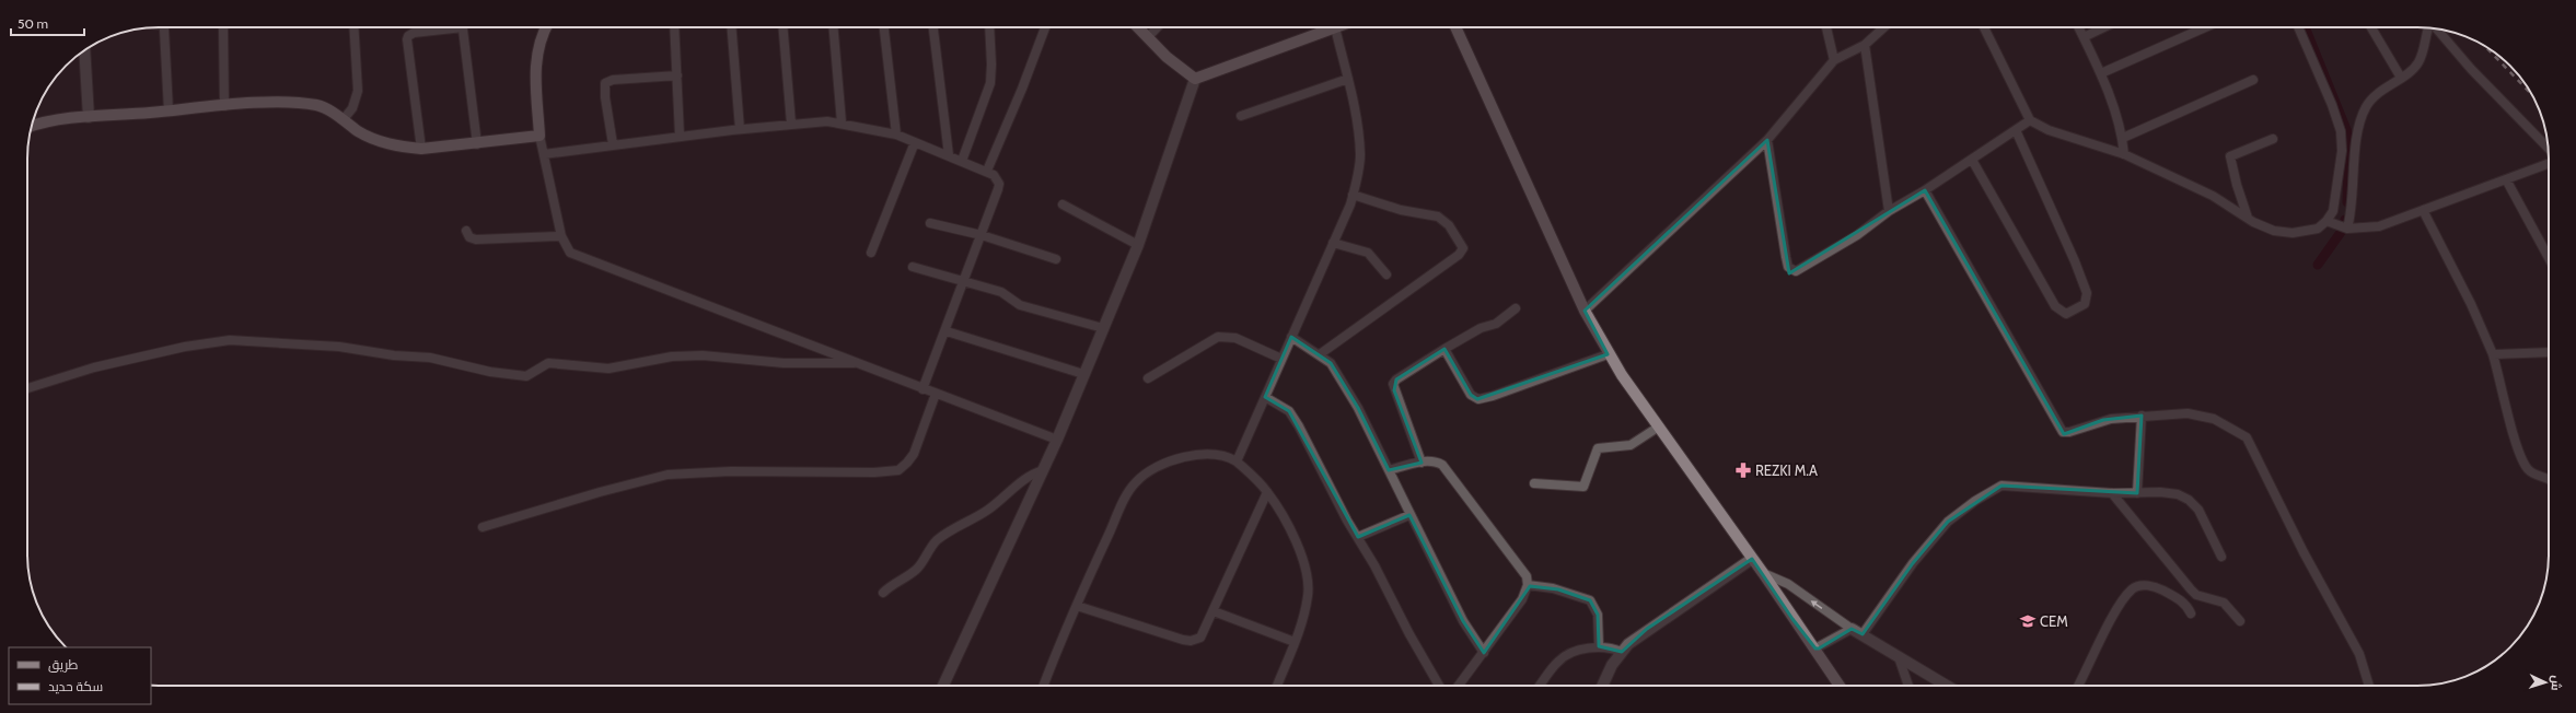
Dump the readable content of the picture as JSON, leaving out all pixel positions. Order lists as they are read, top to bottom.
{
  "places": {
    "pharmacy": ["REZKI M.A"],
    "school or university": ["CEM"]
  },
  "legend": ["طريق", "سكة حديد"],
  "scale_bar": "50 m",
  "north": "right"
}
